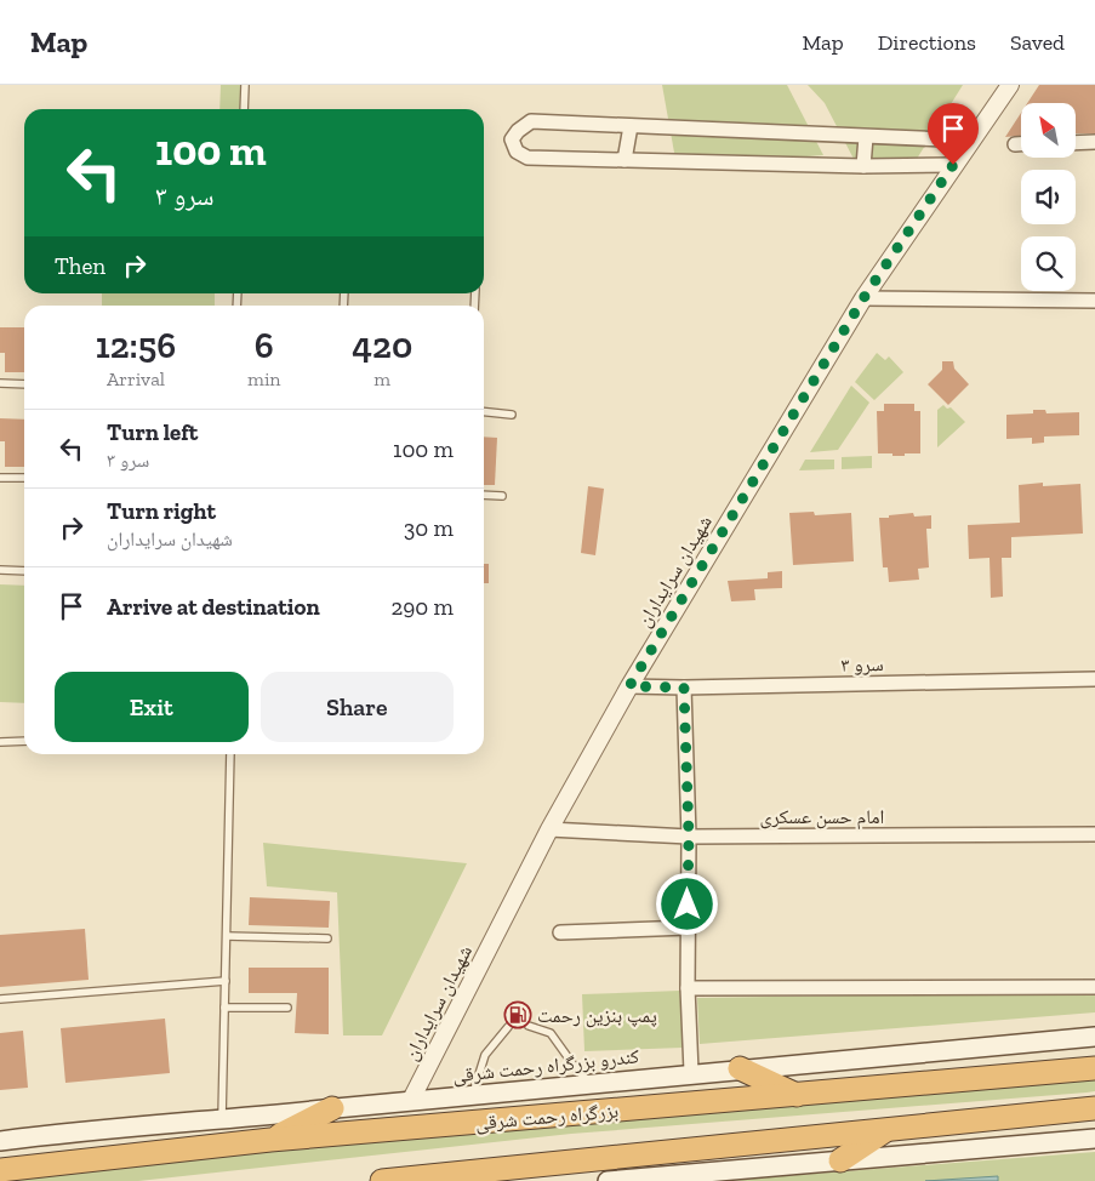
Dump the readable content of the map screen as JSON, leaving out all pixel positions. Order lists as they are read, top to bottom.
{
  "streets": {
    "highway": ["بزرگراه رحمت شرقی"],
    "main road": ["کندرو بزرگراه رحمت شرقی"],
    "street": ["شهیدان سرایداران", "سرو ۳", "امام حسن عسکری"]
  },
  "crossings": [
    ["شهیدان سرایداران", "سرو ۳"],
    ["شهیدان سرایداران", "امام حسن عسکری"],
    ["شهیدان سرایداران", "کندرو بزرگراه رحمت شرقی"]
  ],
  "places": {
    "fuel station": ["پمپ بنزین رحمت"]
  },
  "north": "top left",
  "page": {
    "header": "Map",
    "nav": ["Map", "Directions", "Saved"],
    "turn": ["100 m", "سرو ۳"],
    "then": "Then",
    "eta": [
      "12:56",
      "Arrival",
      "6",
      "min",
      "420",
      "m"
    ],
    "list": [
      {
        "name": "Turn left",
        "note": "سرو ۳",
        "value": "100 m"
      },
      {
        "name": "Turn right",
        "note": "شهیدان سرایداران",
        "value": "30 m"
      },
      {
        "name": "Arrive at destination",
        "value": "290 m"
      }
    ],
    "buttons": ["Exit", "Share"]
  }
}
